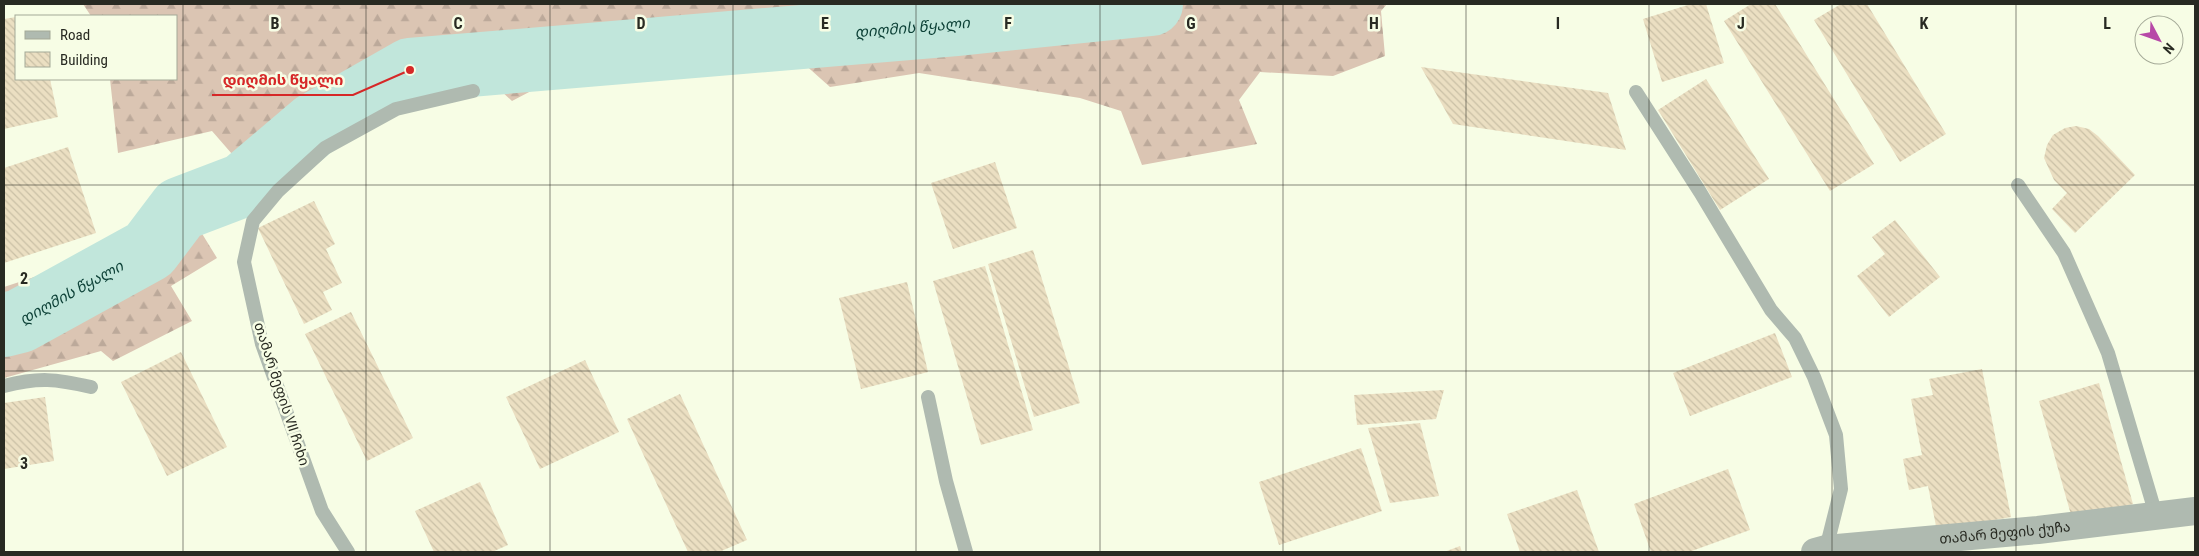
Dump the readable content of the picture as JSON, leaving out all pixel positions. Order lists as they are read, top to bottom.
{
  "streets": {
    "street": ["თამარ მეფის ქუჩა"],
    "lane": ["თამარ მეფის VII ჩიხი"]
  },
  "water": ["დიღმის წყალი"],
  "places": ["დიღმის წყალი"],
  "legend": ["Road", "Building"],
  "north": "bottom right",
  "grid": {
    "columns": [
      "B",
      "C",
      "D",
      "E",
      "F",
      "G",
      "H",
      "I",
      "J",
      "K",
      "L"
    ],
    "rows": ["2", "3"]
  }
}
